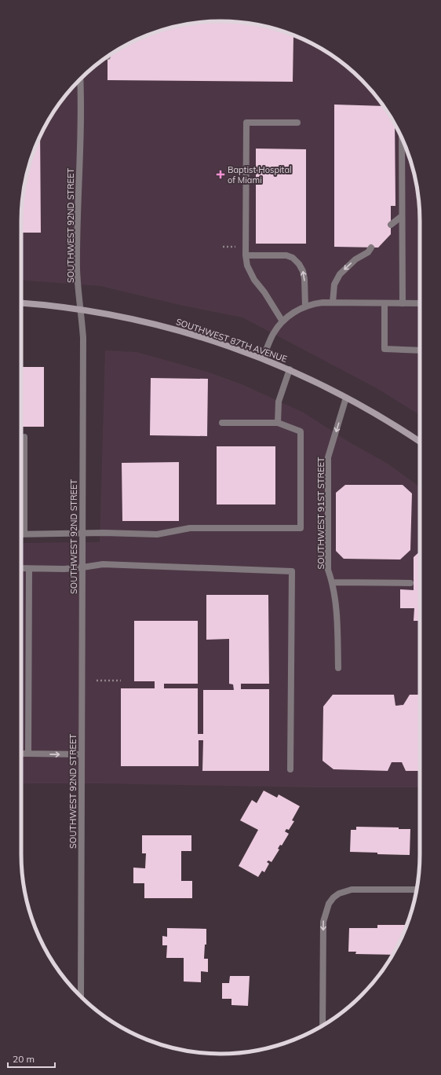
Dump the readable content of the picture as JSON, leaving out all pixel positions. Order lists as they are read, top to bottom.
{
  "streets": {
    "main road": ["SOUTHWEST 87TH AVENUE"],
    "street": ["SOUTHWEST 92ND STREET", "SOUTHWEST 91ST STREET"]
  },
  "crossings": [
    ["SOUTHWEST 92ND STREET", "SOUTHWEST 87TH AVENUE"],
    ["SOUTHWEST 87TH AVENUE", "SOUTHWEST 91ST STREET"]
  ],
  "one_way": ["SOUTHWEST 91ST STREET"],
  "places": {
    "health": ["Baptist Hospital of Miami"]
  },
  "scale_bar": "20 m"
}
